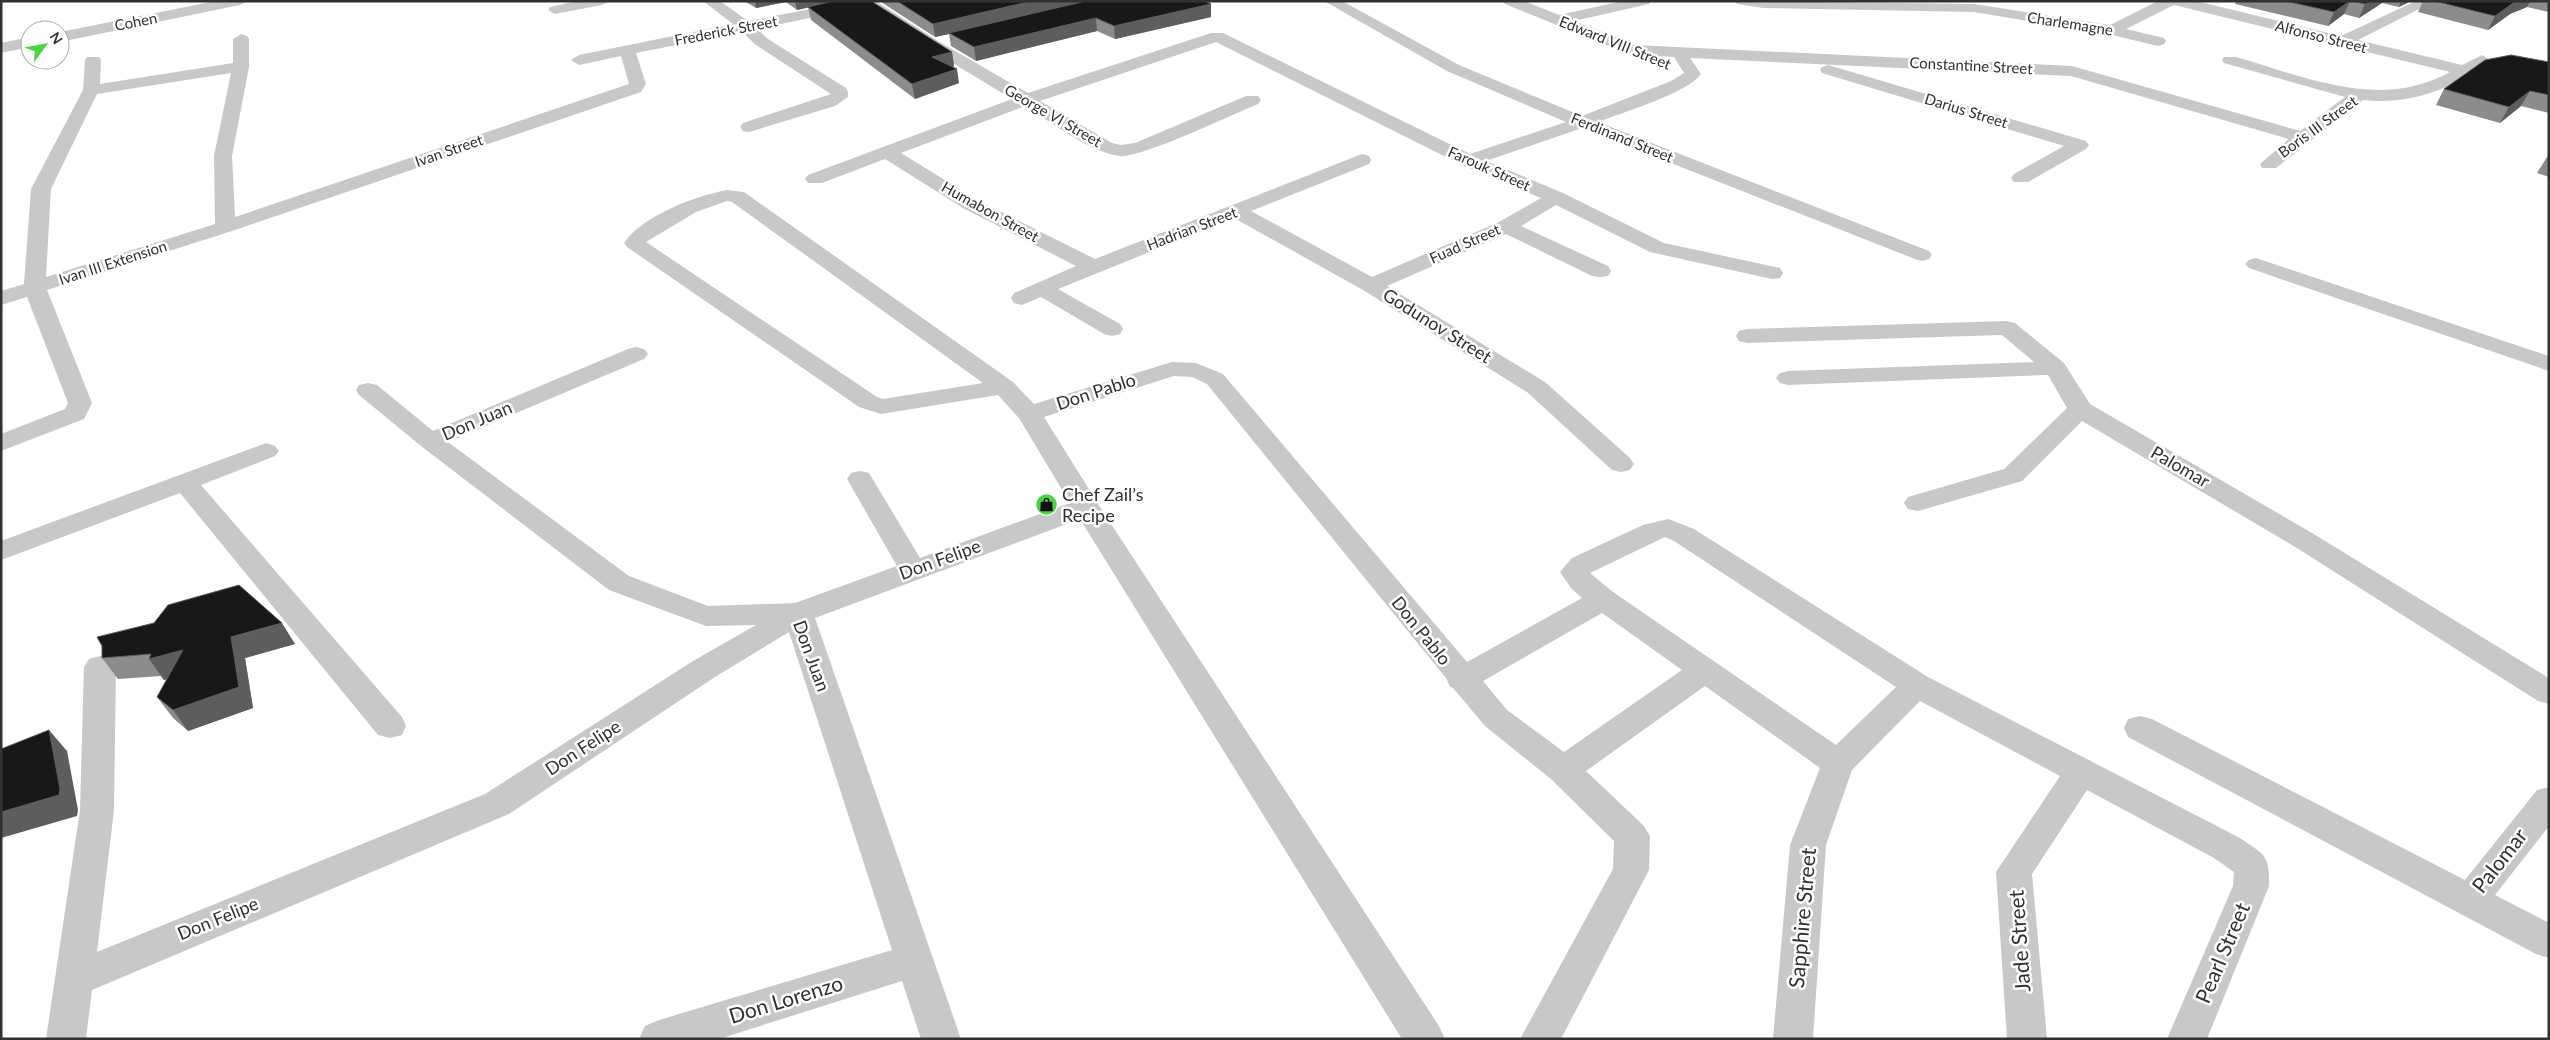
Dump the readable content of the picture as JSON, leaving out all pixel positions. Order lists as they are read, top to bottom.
{
  "streets": {
    "street": [
      "Cohen",
      "Charlemagne",
      "Frederick Street",
      "Alfonso Street",
      "Edward VIII Street",
      "Constantine Street",
      "Darius Street",
      "George VI Street",
      "Boris III Street",
      "Ferdinand Street",
      "Ivan Street",
      "Farouk Street",
      "Humabon Street",
      "Hadrian Street",
      "Fuad Street",
      "Ivan III Extension",
      "Godunov Street",
      "Don Pablo",
      "Don Juan",
      "Palomar",
      "Don Felipe",
      "Sapphire Street",
      "Jade Street",
      "Pearl Street",
      "Don Lorenzo"
    ]
  },
  "crossings": [
    ["Frederick Street", "George VI Street"],
    ["Frederick Street", "Ivan Street"],
    ["Alfonso Street", "Boris III Street"],
    ["Edward VIII Street", "Constantine Street"],
    ["Constantine Street", "Darius Street"],
    ["Constantine Street", "Boris III Street"],
    ["George VI Street", "Farouk Street"],
    ["Ivan Street", "Ivan III Extension"],
    ["Farouk Street", "Fuad Street"],
    ["Humabon Street", "Hadrian Street"],
    ["Hadrian Street", "Godunov Street"],
    ["Fuad Street", "Godunov Street"],
    ["Don Juan", "Don Felipe"],
    ["Don Juan", "Don Lorenzo"],
    ["Jade Street", "Pearl Street"]
  ],
  "places": {
    "shop": ["Chef Zail’s Recipe"]
  },
  "north": "top right"
}
